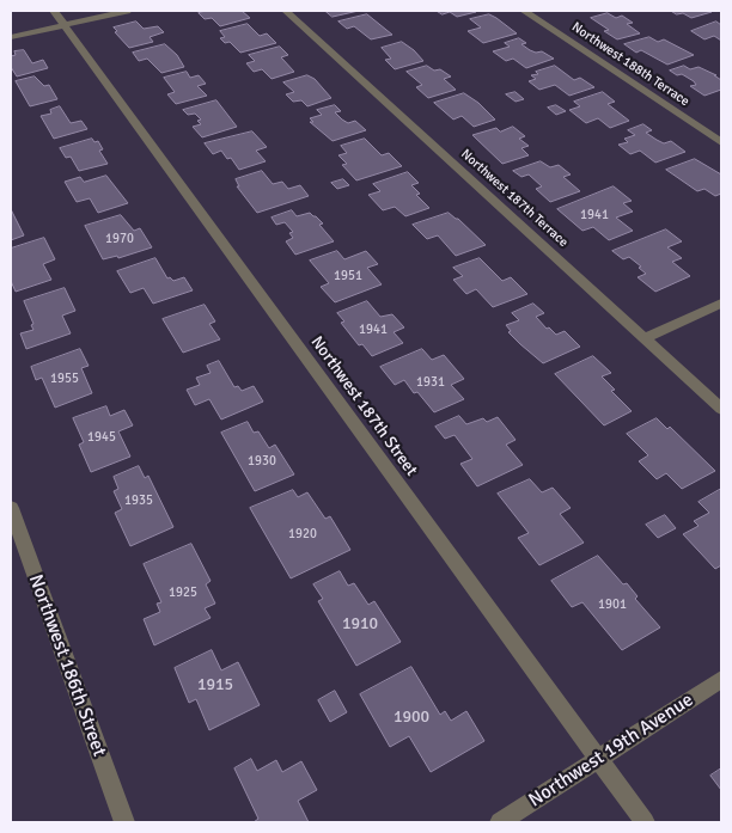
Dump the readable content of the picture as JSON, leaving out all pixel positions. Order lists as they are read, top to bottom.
{
  "streets": {
    "street": [
      "Northwest 188th Terrace",
      "Northwest 187th Terrace",
      "Northwest 187th Street",
      "Northwest 186th Street",
      "Northwest 19th Avenue"
    ]
  },
  "crossings": [
    ["Northwest 187th Street", "Northwest 19th Avenue"]
  ],
  "house_numbers": [
    "1941",
    "1970",
    "1951",
    "1941",
    "1955",
    "1931",
    "1945",
    "1930",
    "1935",
    "1920",
    "1925",
    "1901",
    "1910",
    "1915",
    "1900"
  ]
}
